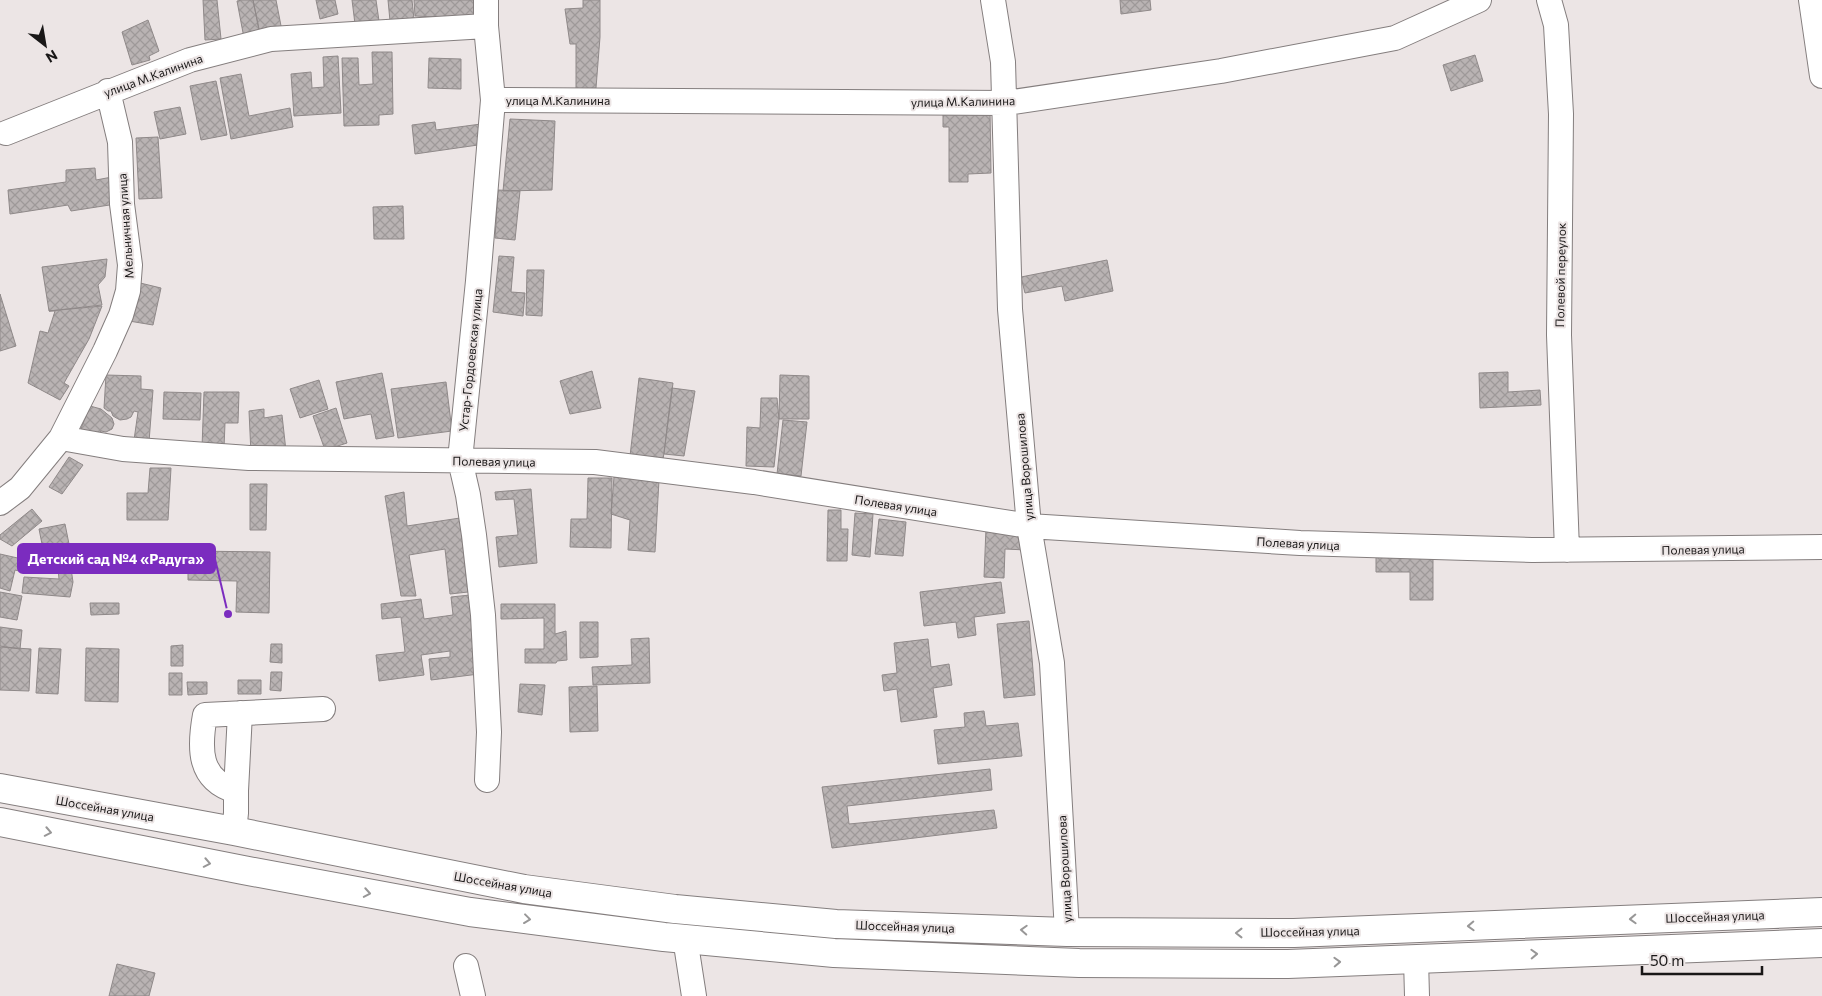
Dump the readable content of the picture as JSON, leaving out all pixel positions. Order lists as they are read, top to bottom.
{
  "streets": {
    "main road": ["Шоссейная улица"],
    "street": [
      "улица М.Калинина",
      "Мельничная улица",
      "Полевой переулок",
      "Устар-Гордоевская улица",
      "Полевая улица",
      "улица Ворошилова"
    ]
  },
  "crossings": [
    ["улица М.Калинина", "Мельничная улица"],
    ["улица М.Калинина", "Устар-Гордоевская улица"],
    ["улица М.Калинина", "улица Ворошилова"],
    ["Мельничная улица", "Полевая улица"],
    ["Полевой переулок", "Полевая улица"],
    ["Устар-Гордоевская улица", "Полевая улица"],
    ["Полевая улица", "улица Ворошилова"],
    ["улица Ворошилова", "Шоссейная улица"]
  ],
  "places": ["Детский сад №4 «Радуга»"],
  "scale_bar": "50 m",
  "north": "bottom right"
}
